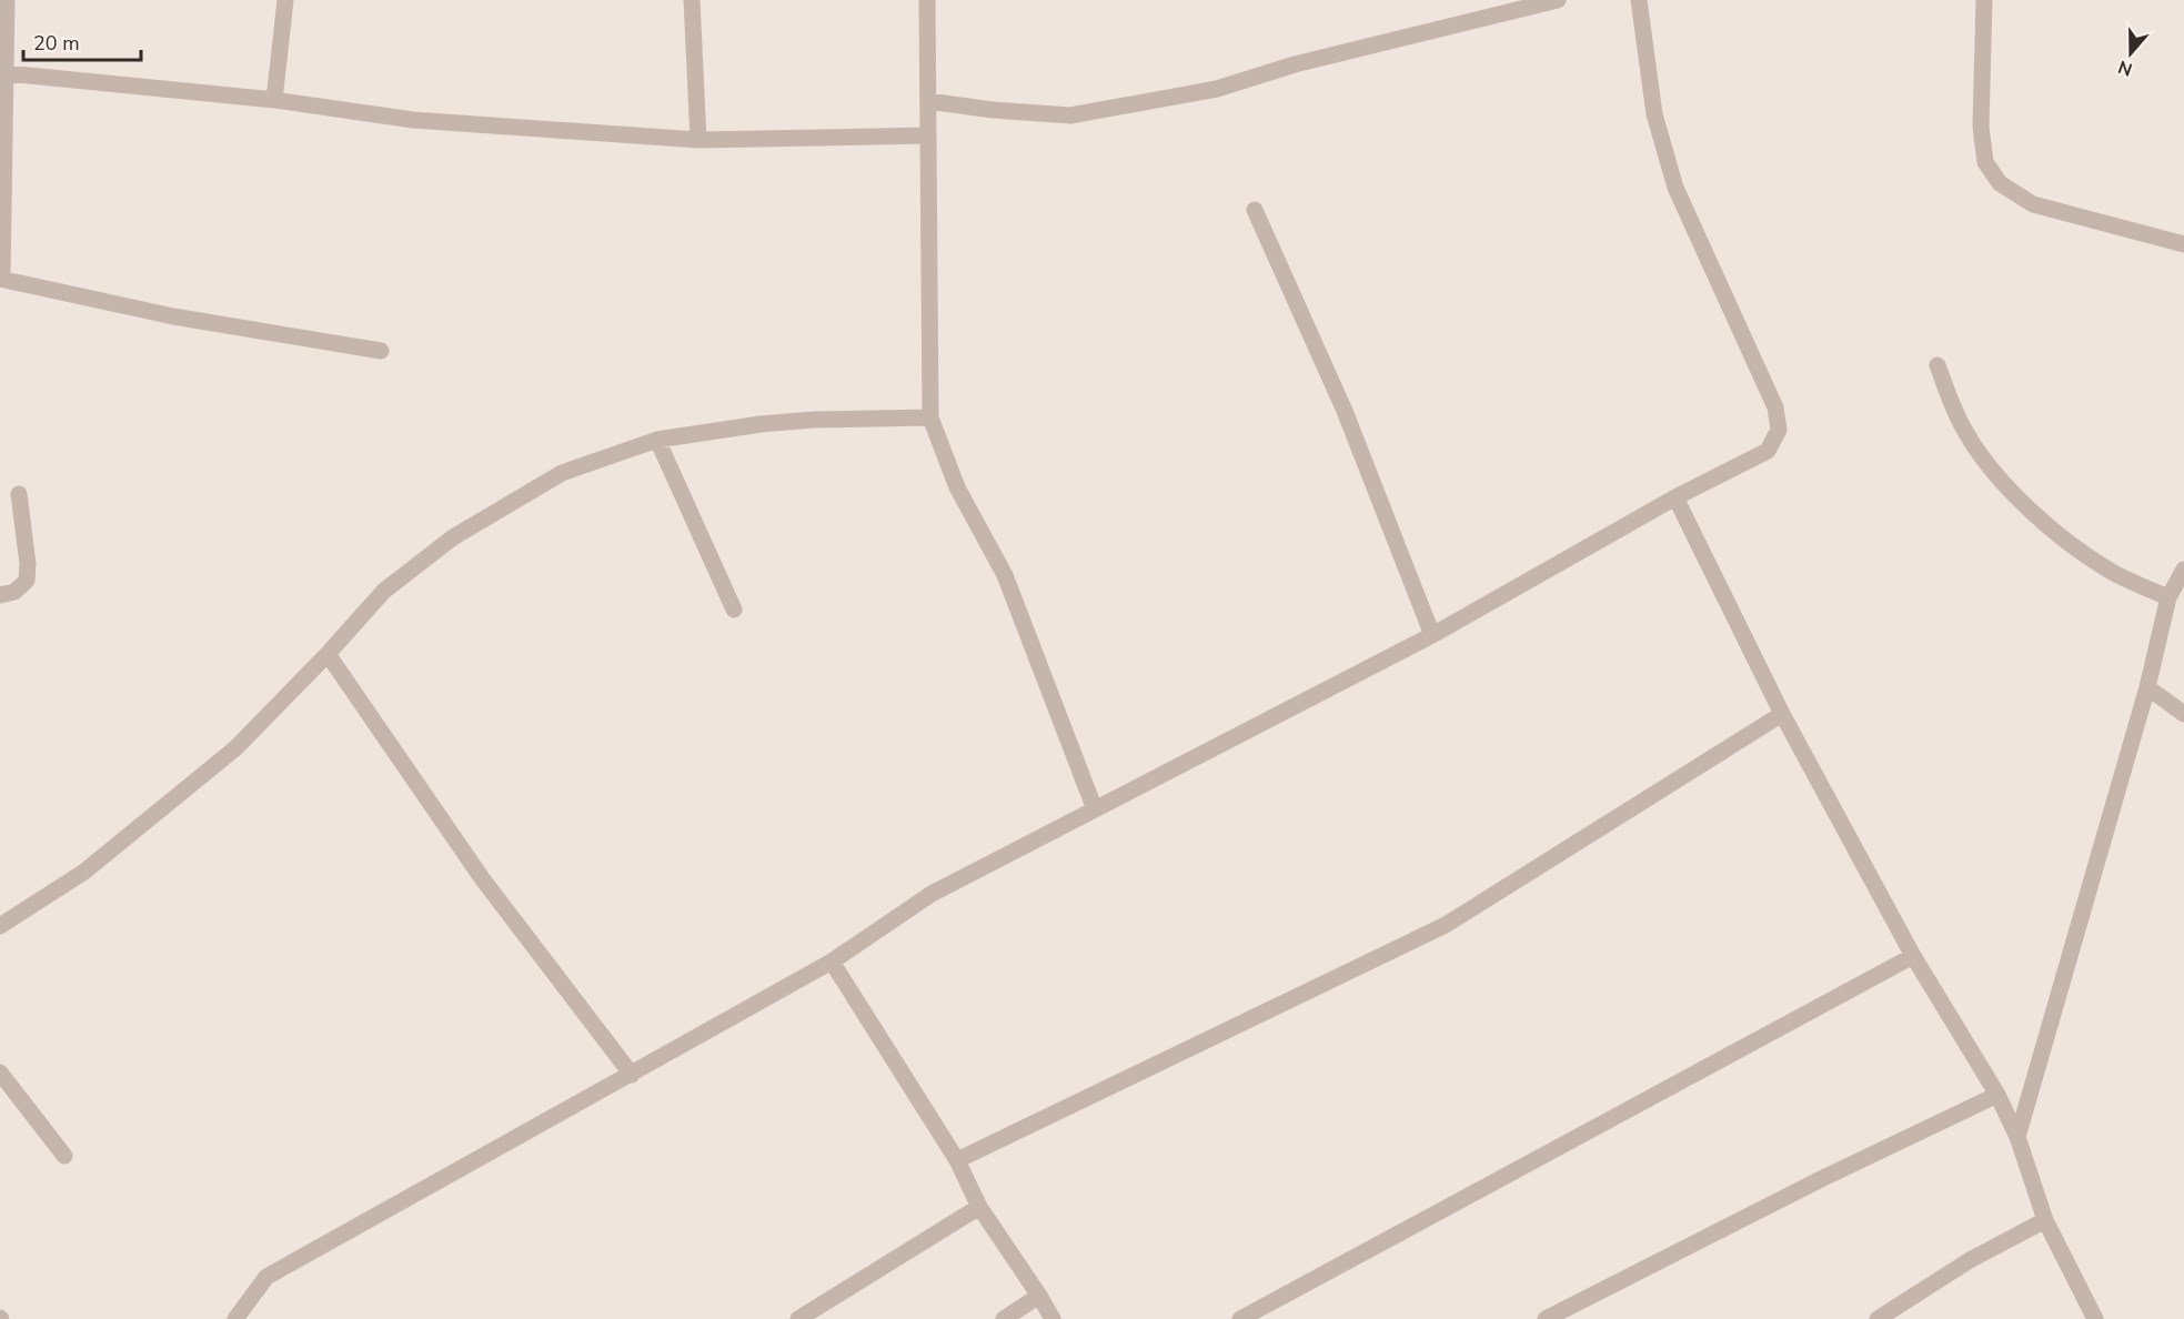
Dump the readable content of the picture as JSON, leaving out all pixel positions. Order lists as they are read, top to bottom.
{
  "scale_bar": "20 m",
  "north": "bottom"
}
